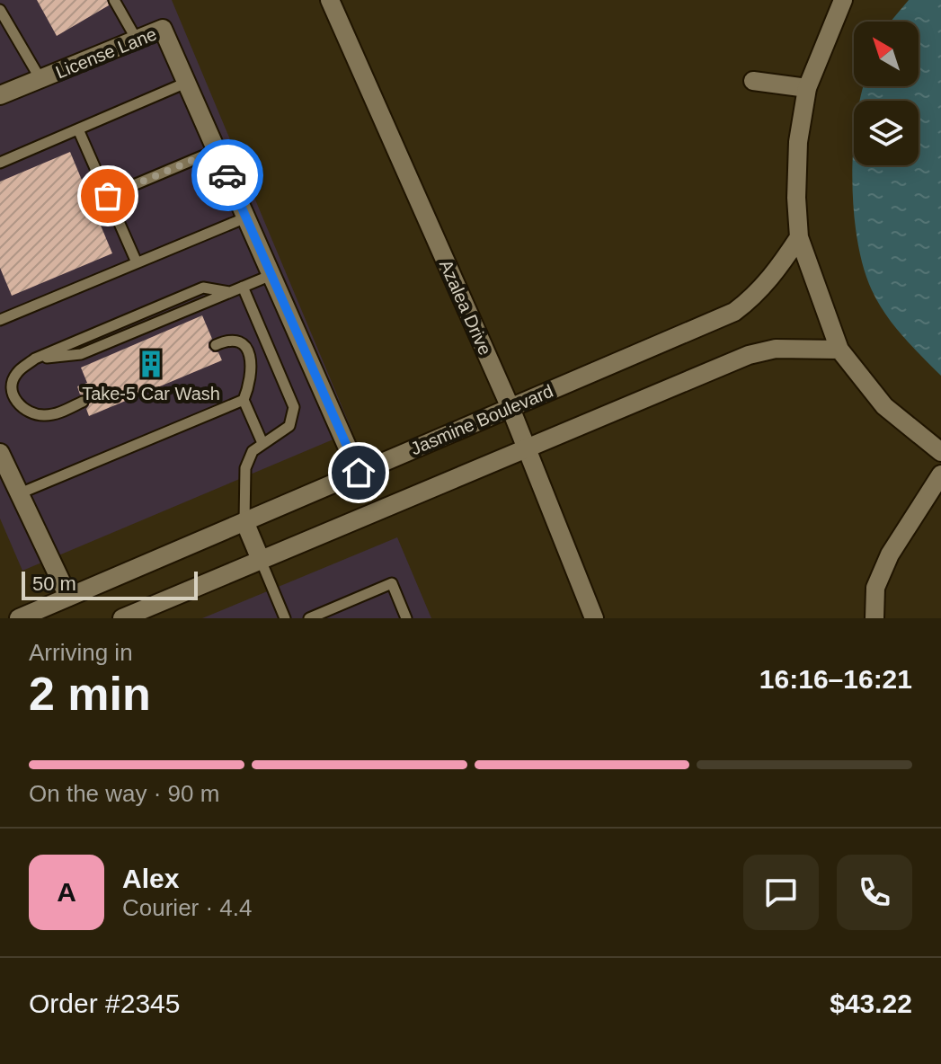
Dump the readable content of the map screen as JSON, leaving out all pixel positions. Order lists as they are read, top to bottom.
{
  "streets": {
    "street": ["License Lane", "Azalea Drive", "Jasmine Boulevard"]
  },
  "crossings": [
    ["License Lane", "Jasmine Boulevard"],
    ["Azalea Drive", "Jasmine Boulevard"]
  ],
  "places": {
    "building": ["Take-5 Car Wash"]
  },
  "scale_bar": "50 m",
  "north": "top left",
  "page": {
    "scale": "50 m",
    "heading": ["2 min", "Arriving in", "16:16–16:21"],
    "panel": [
      "Alex",
      "Courier · 4.4",
      "Order #2345",
      "$43.22"
    ],
    "bar": "On the way · 90 m",
    "round": "A"
  }
}
